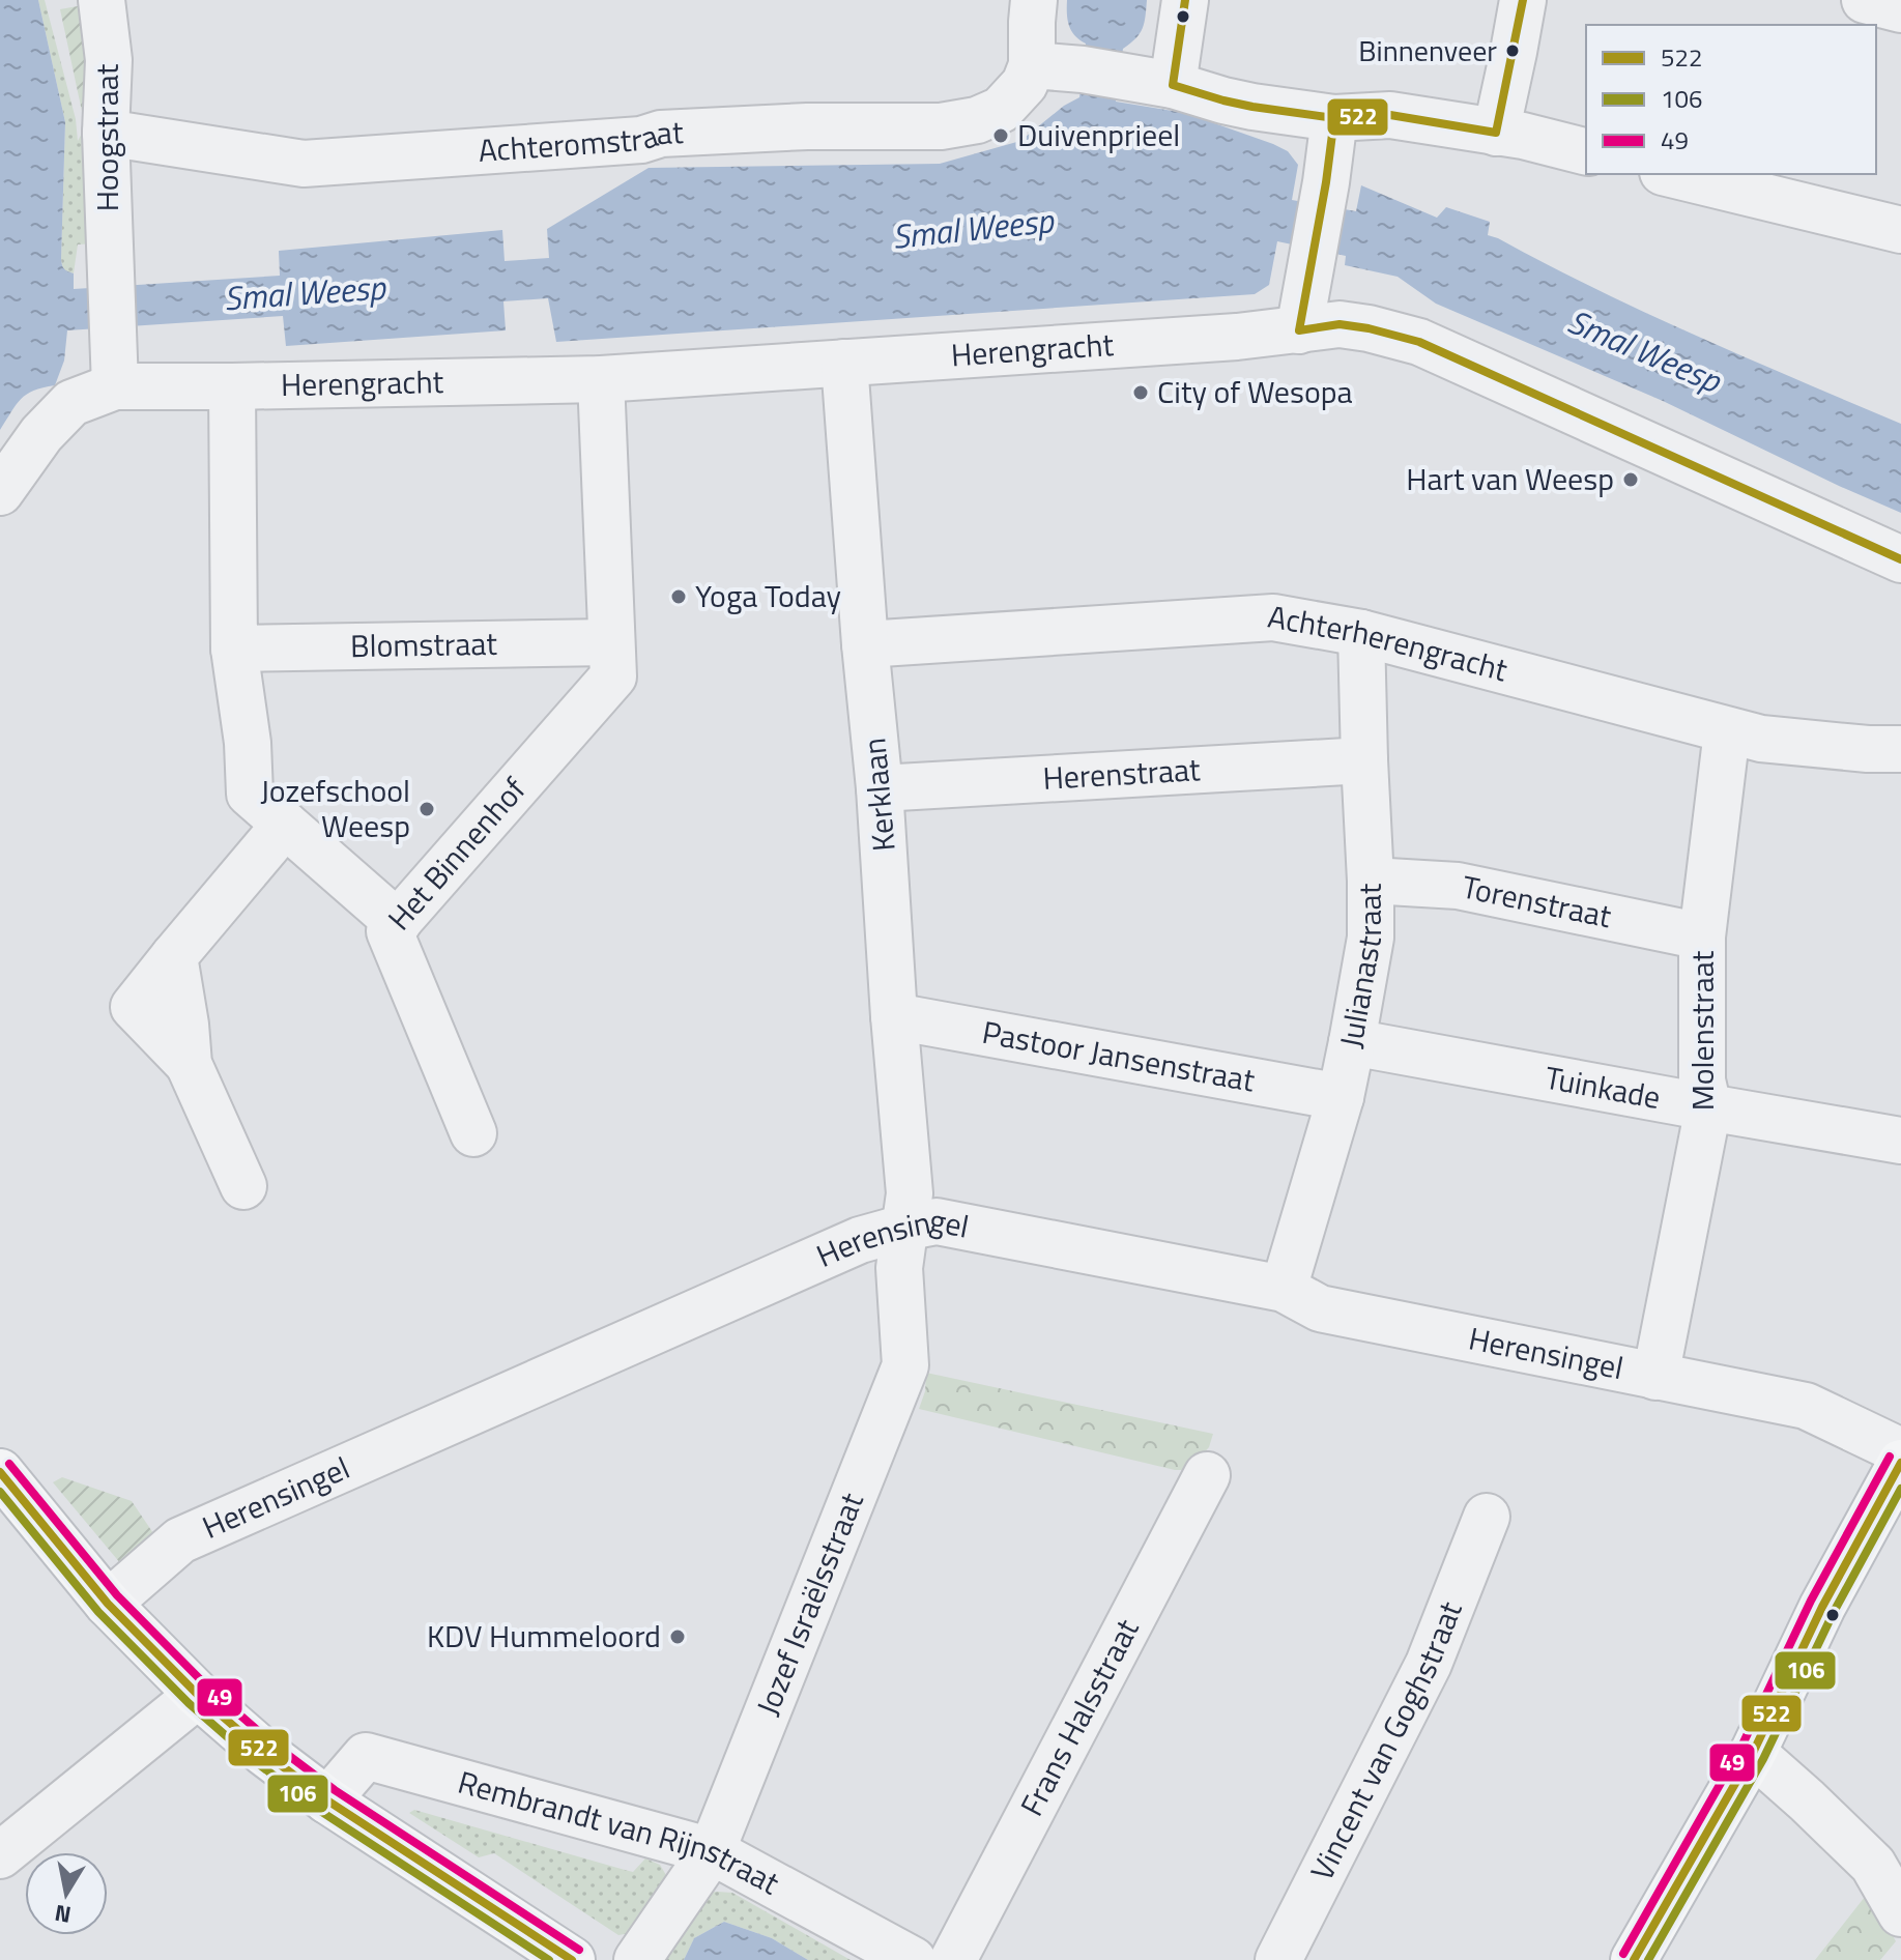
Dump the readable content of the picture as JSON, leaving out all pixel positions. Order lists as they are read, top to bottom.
{
  "streets": {
    "street": [
      "Hoogstraat",
      "Achteromstraat",
      "Herengracht",
      "Blomstraat",
      "Achterherengracht",
      "Herenstraat",
      "Kerklaan",
      "Het Binnenhof",
      "Torenstraat",
      "Julianastraat",
      "Molenstraat",
      "Pastoor Jansenstraat",
      "Tuinkade",
      "Herensingel",
      "Jozef Israëlsstraat",
      "Frans Halsstraat",
      "Vincent van Goghstraat",
      "Rembrandt van Rijnstraat"
    ]
  },
  "crossings": [
    ["Hoogstraat", "Achteromstraat"],
    ["Hoogstraat", "Herengracht"],
    ["Herengracht", "Kerklaan"],
    ["Blomstraat", "Het Binnenhof"],
    ["Achterherengracht", "Kerklaan"],
    ["Achterherengracht", "Julianastraat"],
    ["Achterherengracht", "Molenstraat"],
    ["Herenstraat", "Kerklaan"],
    ["Herenstraat", "Julianastraat"],
    ["Kerklaan", "Pastoor Jansenstraat"],
    ["Kerklaan", "Herensingel"],
    ["Kerklaan", "Jozef Israëlsstraat"],
    ["Torenstraat", "Julianastraat"],
    ["Torenstraat", "Molenstraat"],
    ["Julianastraat", "Pastoor Jansenstraat"],
    ["Julianastraat", "Tuinkade"],
    ["Julianastraat", "Herensingel"],
    ["Molenstraat", "Tuinkade"],
    ["Molenstraat", "Herensingel"],
    ["Herensingel", "Jozef Israëlsstraat"],
    ["Jozef Israëlsstraat", "Rembrandt van Rijnstraat"]
  ],
  "water": ["Smal Weesp"],
  "places": [
    "Binnenveer",
    "Duivenprieel",
    "City of Wesopa",
    "Hart van Weesp",
    "Yoga Today",
    "Jozefschool Weesp",
    "KDV Hummeloord"
  ],
  "lines": ["transit line 522", "transit line 49", "transit line 106"],
  "legend": ["522", "106", "49"],
  "north": "bottom"
}
